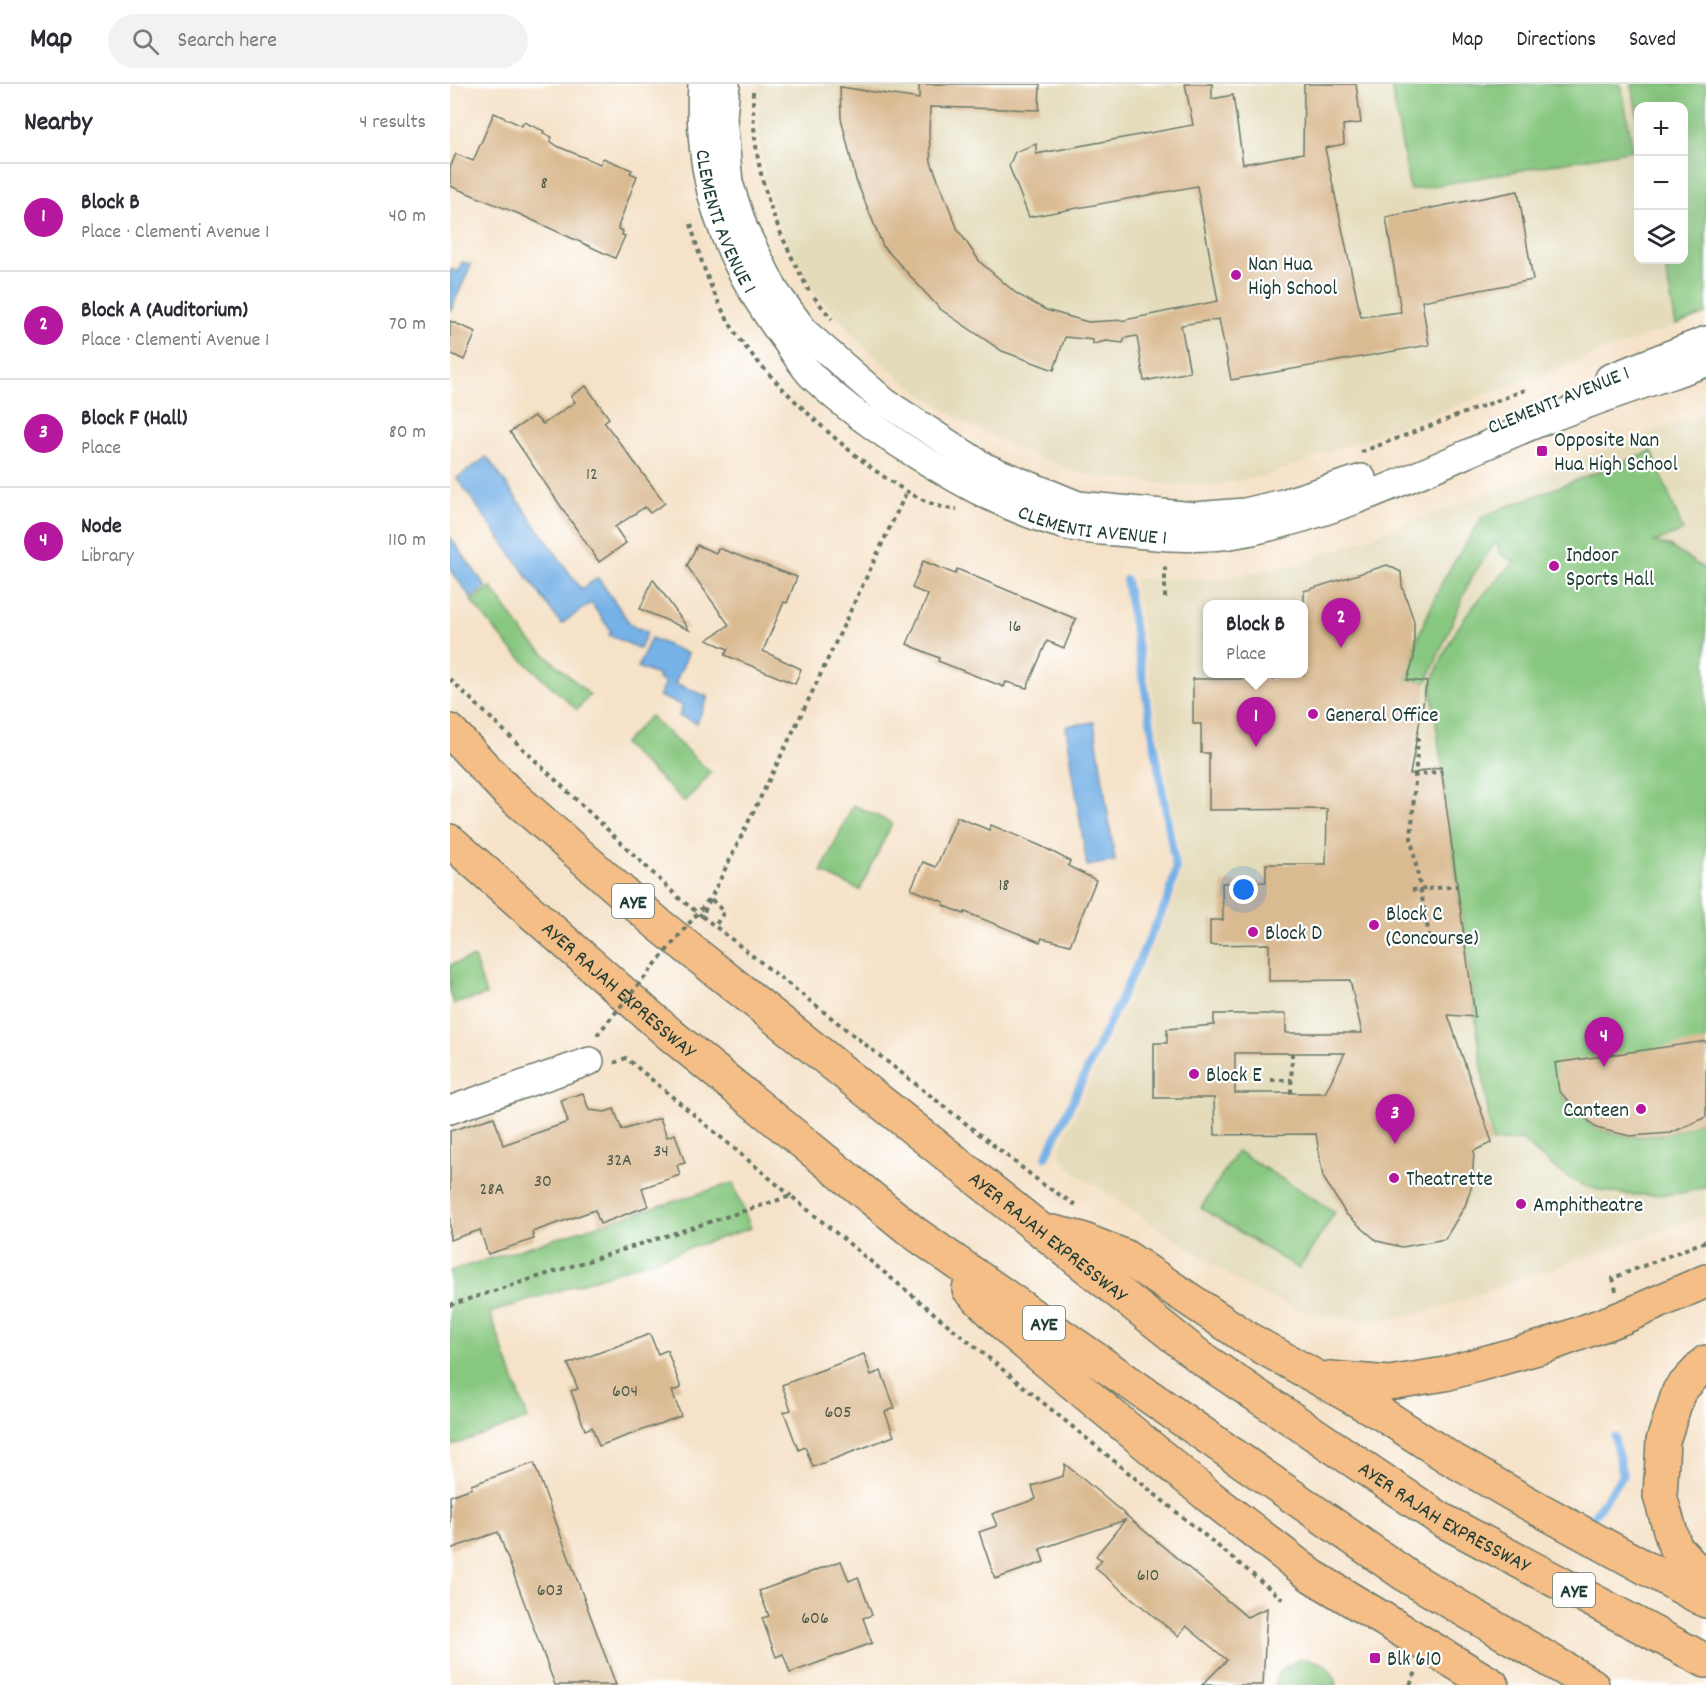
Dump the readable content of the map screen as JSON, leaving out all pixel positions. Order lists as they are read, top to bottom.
{
  "streets": {
    "highway": ["AYE", "AYER RAJAH EXPRESSWAY"],
    "street": ["CLEMENTI AVENUE 1"]
  },
  "places": {
    "other": [
      "Nan Hua High School",
      "Indoor Sports Hall",
      "General Office",
      "Block C (Concourse)",
      "Block D",
      "Block E",
      "Canteen",
      "Theatrette",
      "Amphitheatre"
    ],
    "transit": ["Opposite Nan Hua High School", "Blk 610"]
  },
  "house_numbers": [
    "8",
    "12",
    "16",
    "18",
    "34",
    "32A",
    "30",
    "28A",
    "604",
    "605",
    "610",
    "603",
    "606"
  ],
  "page": {
    "header": "Map",
    "search": "Search here",
    "nav": ["Map", "Directions", "Saved"],
    "heading": ["Nearby", "4 results"],
    "map_buttons": ["+", "−"],
    "list": [
      {
        "mark": "1",
        "name": "Block B",
        "note": "Place · Clementi Avenue 1",
        "value": "40 m"
      },
      {
        "mark": "2",
        "name": "Block A (Auditorium)",
        "note": "Place · Clementi Avenue 1",
        "value": "70 m"
      },
      {
        "mark": "3",
        "name": "Block F (Hall)",
        "note": "Place",
        "value": "80 m"
      },
      {
        "mark": "4",
        "name": "Node",
        "note": "Library",
        "value": "110 m"
      }
    ],
    "pins": [
      "2",
      "1",
      "4",
      "3"
    ],
    "popup": ["Block B", "Place"]
  }
}
